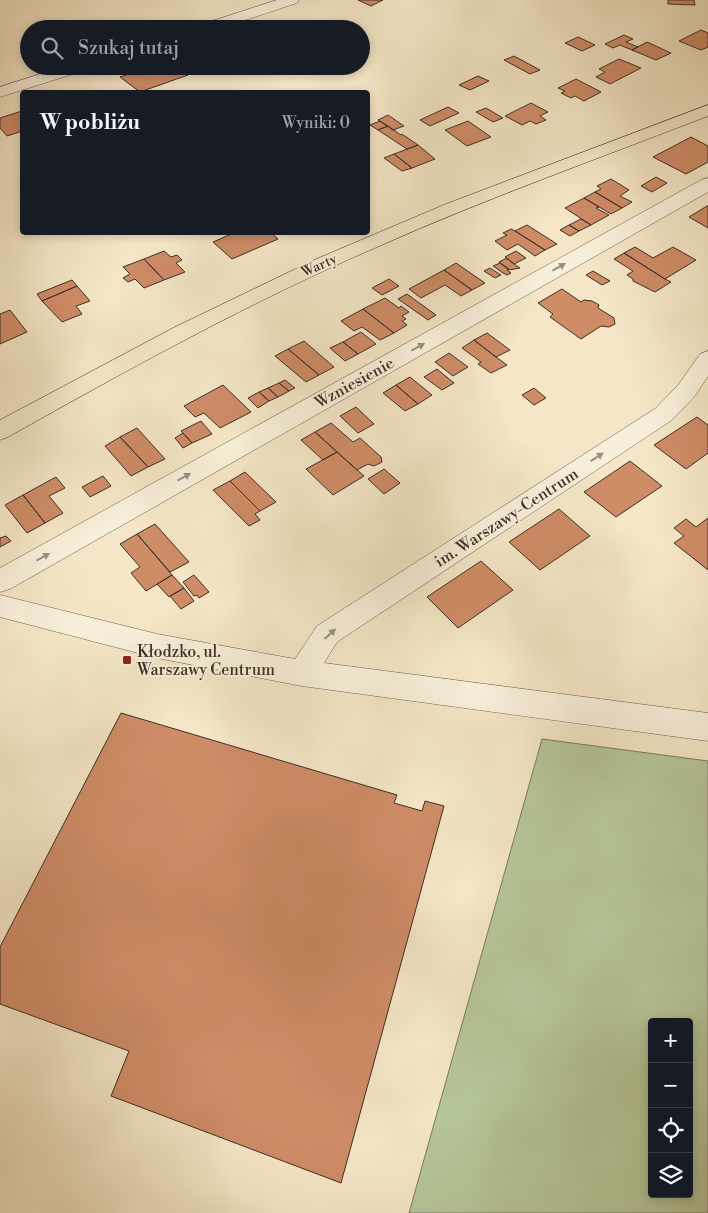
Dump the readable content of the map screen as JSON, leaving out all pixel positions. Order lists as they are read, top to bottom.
{
  "streets": {
    "main road": ["Warty"],
    "street": ["Wzniesienie", "im. Warszawy-Centrum"]
  },
  "one_way": ["Wzniesienie", "im. Warszawy-Centrum"],
  "places": {
    "transit": ["Kłodzko, ul. Warszawy Centrum"]
  },
  "page": {
    "search": "Szukaj tutaj",
    "heading": ["W pobliżu", "Wyniki: 0"],
    "map_buttons": ["+", "−"]
  }
}
